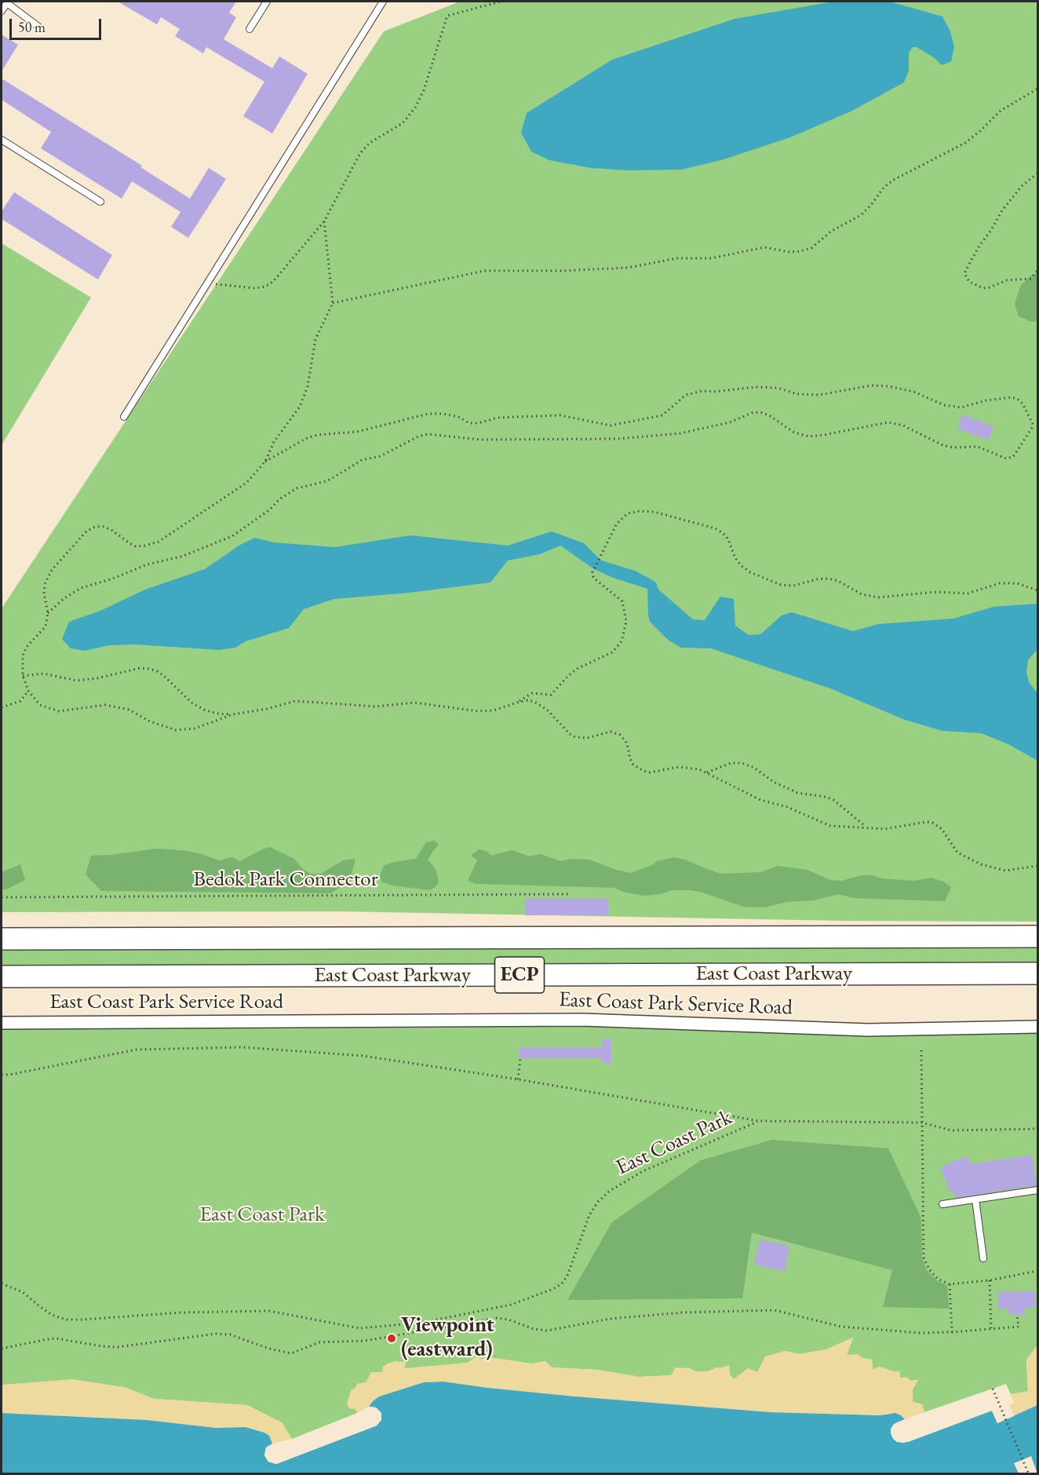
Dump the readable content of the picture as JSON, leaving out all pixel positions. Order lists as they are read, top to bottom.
{
  "streets": {
    "highway": ["East Coast Parkway", "ECP"],
    "street": ["East Coast Park Service Road"],
    "path": ["Bedok Park Connector", "East Coast Park"]
  },
  "parks": ["East Coast Park"],
  "places": ["Viewpoint (eastward)"],
  "scale_bar": "50 m"
}
